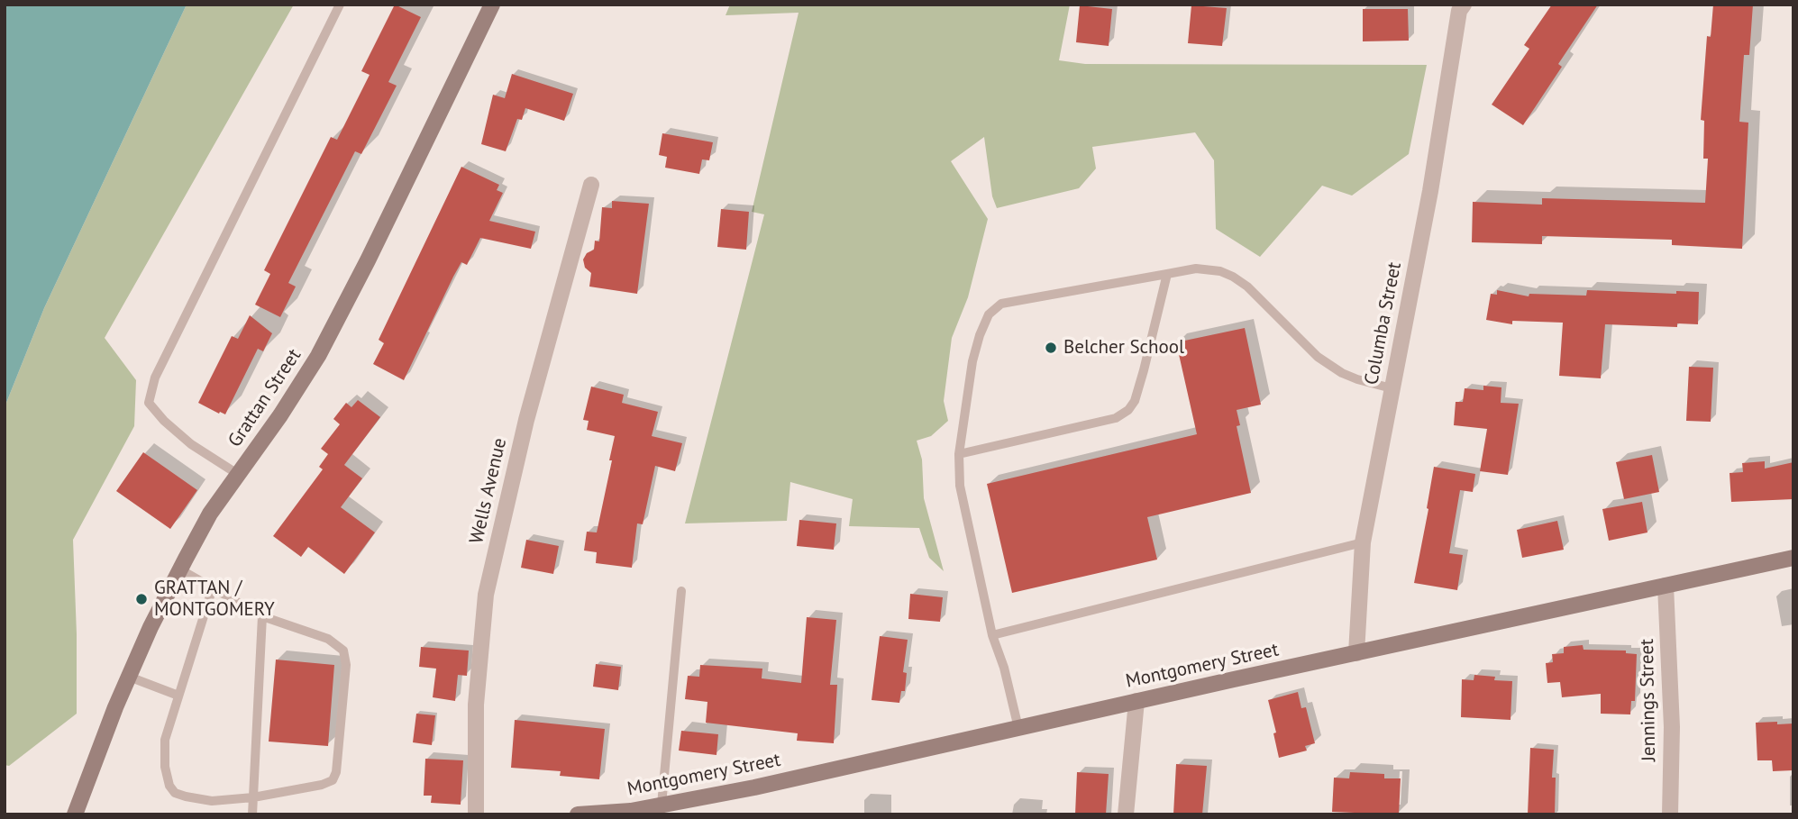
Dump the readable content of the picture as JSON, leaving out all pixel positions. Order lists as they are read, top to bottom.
{
  "streets": {
    "main road": ["Grattan Street", "Montgomery Street"],
    "street": ["Columba Street", "Wells Avenue", "Jennings Street"]
  },
  "crossings": [
    ["Columba Street", "Montgomery Street"],
    ["Montgomery Street", "Jennings Street"]
  ],
  "places": ["Belcher School", "GRATTAN / MONTGOMERY"]
}
